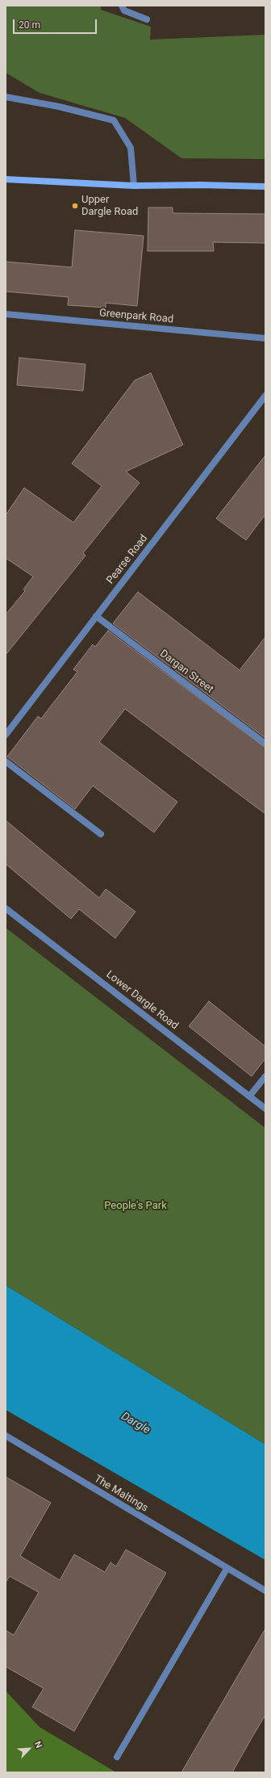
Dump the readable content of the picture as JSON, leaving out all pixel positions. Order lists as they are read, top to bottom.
{
  "streets": {
    "street": [
      "Greenpark Road",
      "Pearse Road",
      "Dargan Street",
      "Lower Dargle Road",
      "The Maltings"
    ]
  },
  "crossings": [
    ["Pearse Road", "Dargan Street"]
  ],
  "water": ["Dargle"],
  "parks": ["People's Park"],
  "places": ["Upper Dargle Road"],
  "scale_bar": "20 m",
  "north": "top right"
}
